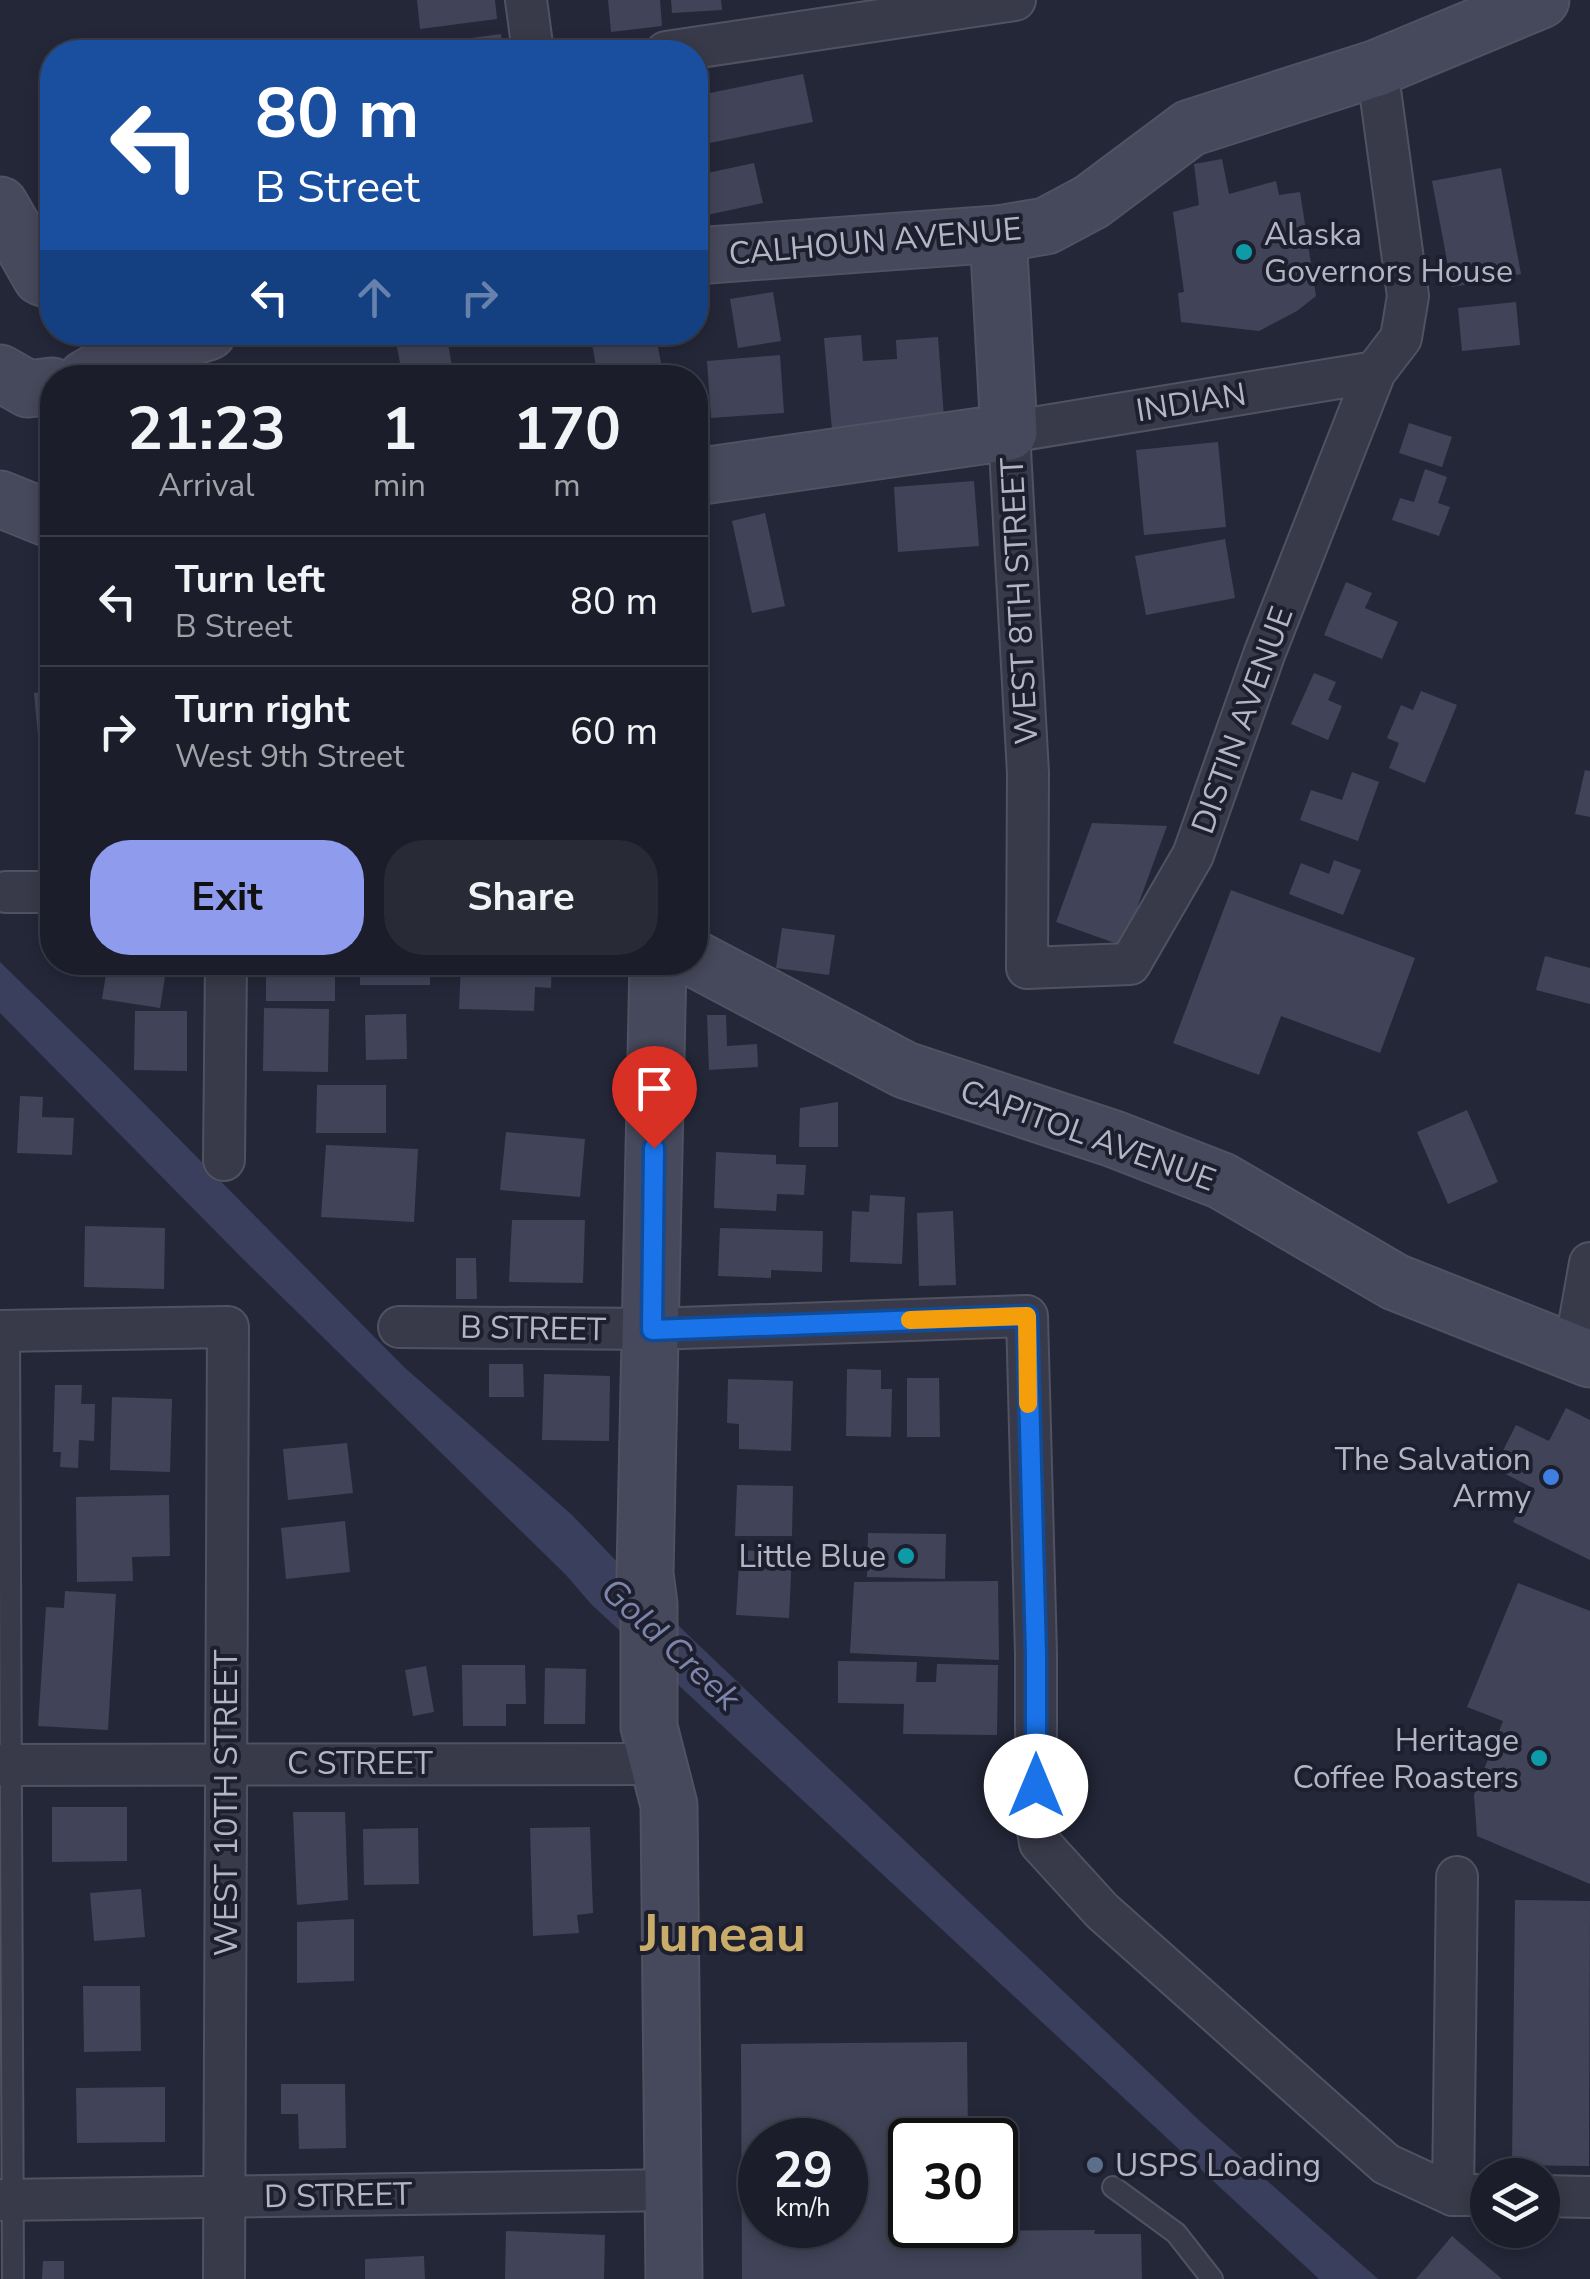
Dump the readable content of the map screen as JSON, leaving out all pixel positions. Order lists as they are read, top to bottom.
{
  "streets": {
    "street": [
      "CALHOUN AVENUE",
      "INDIAN",
      "WEST 8TH STREET",
      "DISTIN AVENUE",
      "CAPITOL AVENUE",
      "B STREET",
      "C STREET",
      "WEST 10TH STREET",
      "D STREET"
    ]
  },
  "crossings": [
    ["CALHOUN AVENUE", "WEST 8TH STREET"],
    ["INDIAN", "WEST 8TH STREET"],
    ["INDIAN", "DISTIN AVENUE"],
    ["WEST 8TH STREET", "DISTIN AVENUE"],
    ["C STREET", "WEST 10TH STREET"],
    ["WEST 10TH STREET", "D STREET"]
  ],
  "districts": ["Juneau"],
  "water": ["Gold Creek"],
  "places": [
    "Alaska Governors House",
    "The Salvation Army",
    "Little Blue",
    "Heritage Coffee Roasters",
    "USPS Loading"
  ],
  "page": {
    "turn": ["80 m", "B Street"],
    "eta": [
      "21:23",
      "Arrival",
      "1",
      "min",
      "170",
      "m"
    ],
    "list": [
      {
        "name": "Turn left",
        "note": "B Street",
        "value": "80 m"
      },
      {
        "name": "Turn right",
        "note": "West 9th Street",
        "value": "60 m"
      }
    ],
    "buttons": ["Exit", "Share"],
    "speed": "29 km/h",
    "limit": "30"
  }
}
